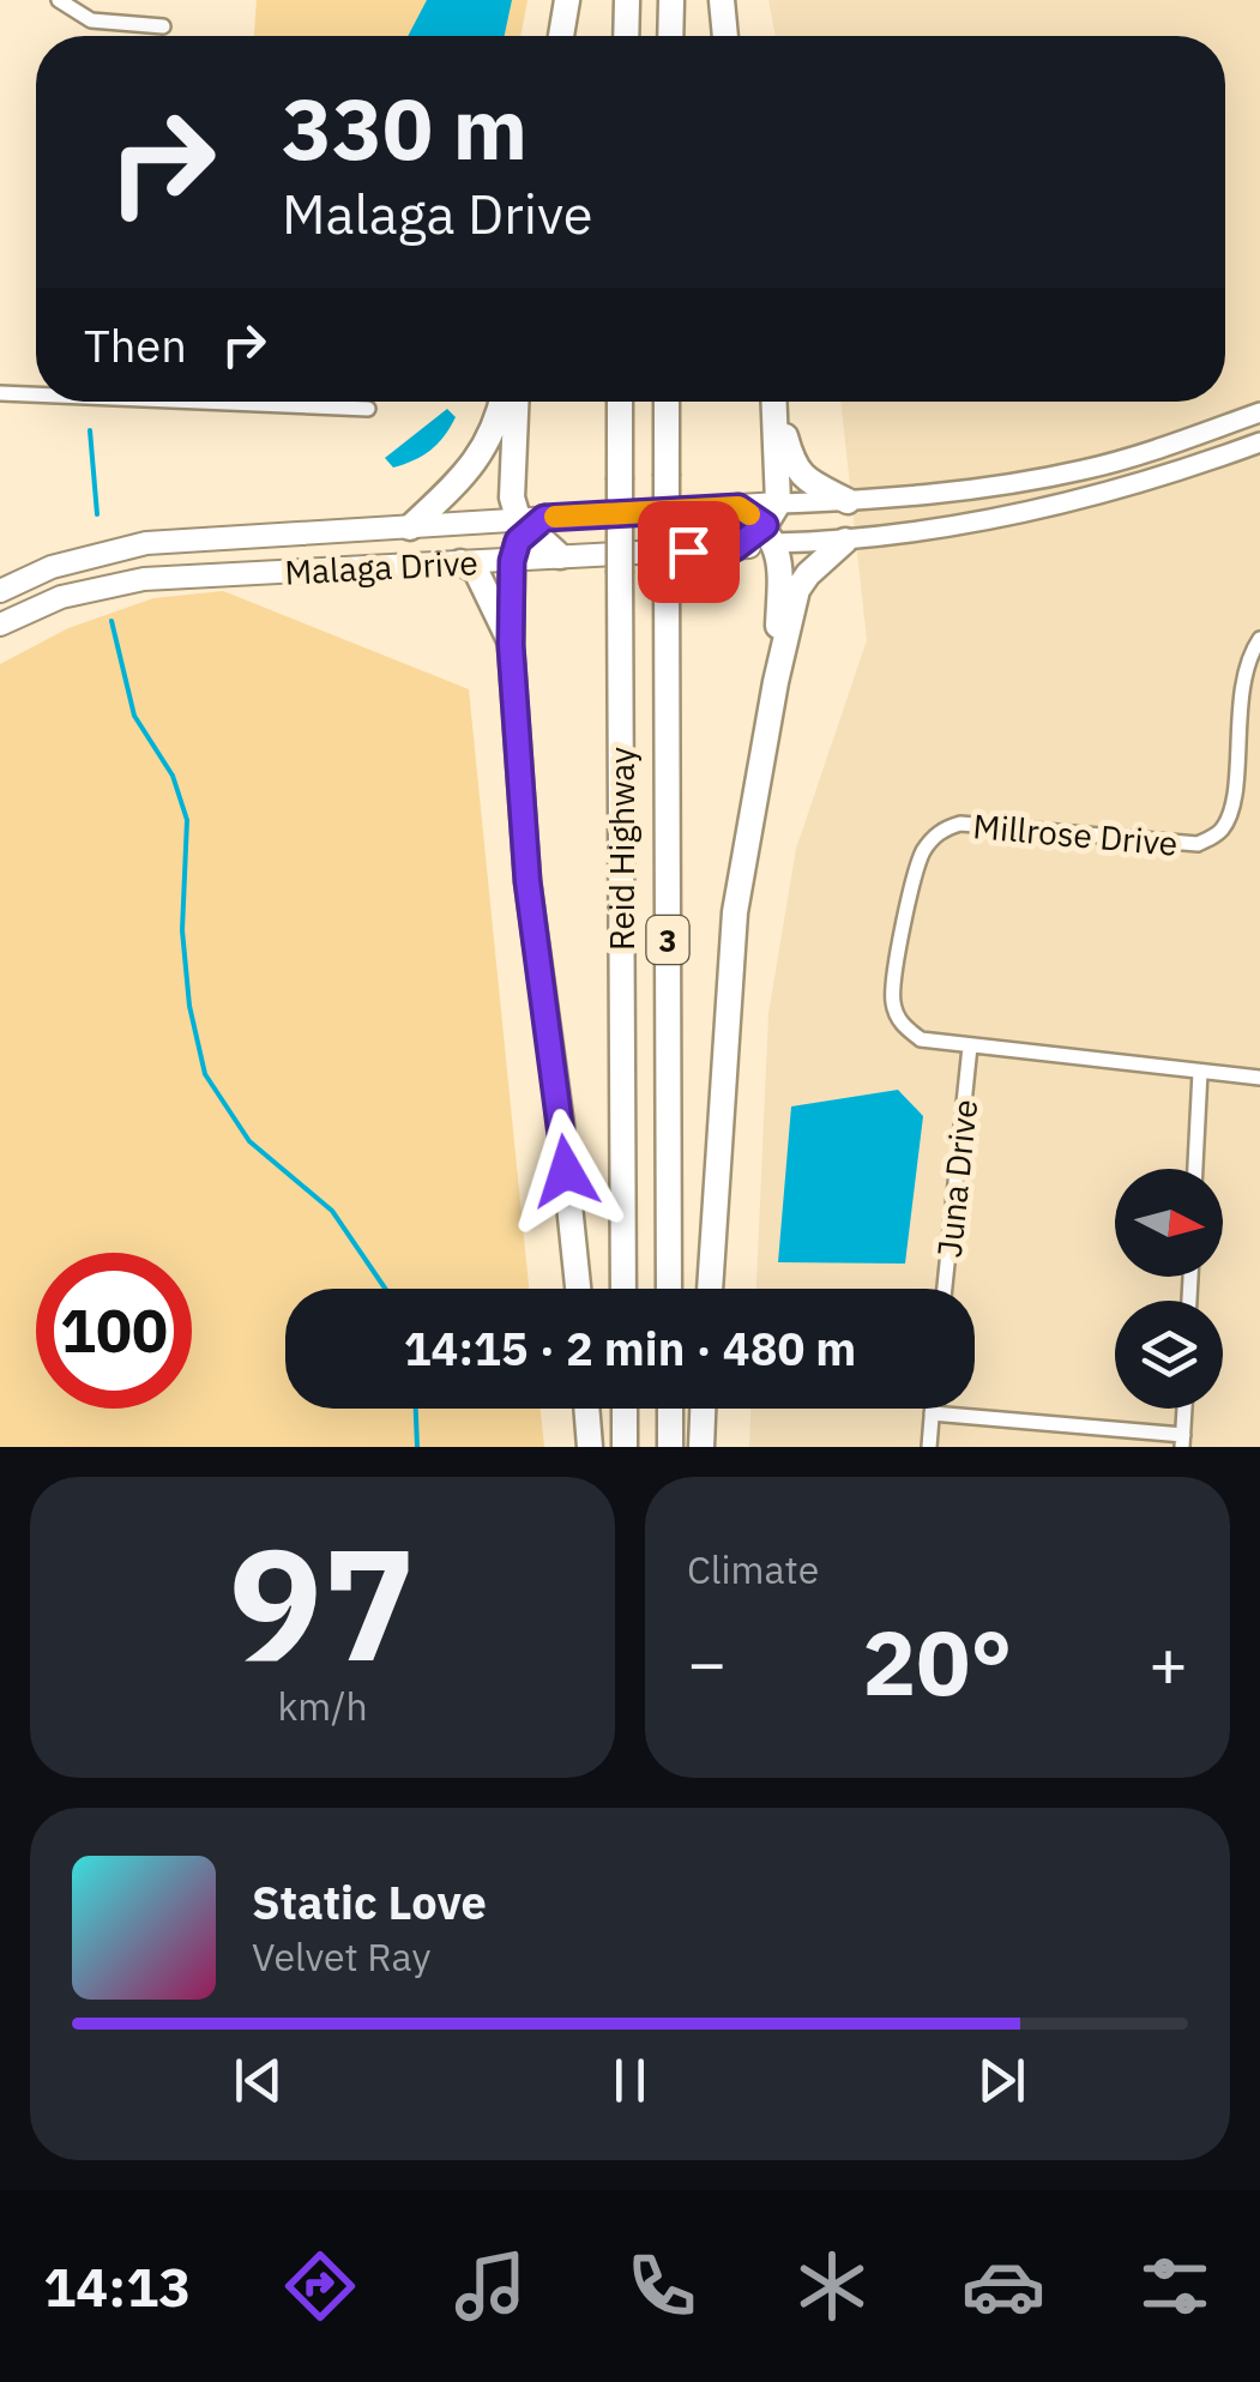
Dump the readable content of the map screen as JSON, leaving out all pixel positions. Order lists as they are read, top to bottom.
{
  "streets": {
    "highway": ["Reid Highway", "3"],
    "main road": ["Malaga Drive"],
    "street": ["Millrose Drive", "Juna Drive"]
  },
  "crossings": [
    ["Millrose Drive", "Juna Drive"]
  ],
  "north": "right",
  "page": {
    "turn": ["330 m", "Malaga Drive"],
    "then": "Then",
    "limit": "100",
    "trip": "14:15 · 2 min · 480 m",
    "tile": [
      ["97", "km/h"],
      "Climate"
    ],
    "heat": ["−", "20°", "+"],
    "song": ["Static Love", "Velvet Ray"],
    "tabs": "14:13"
  }
}
